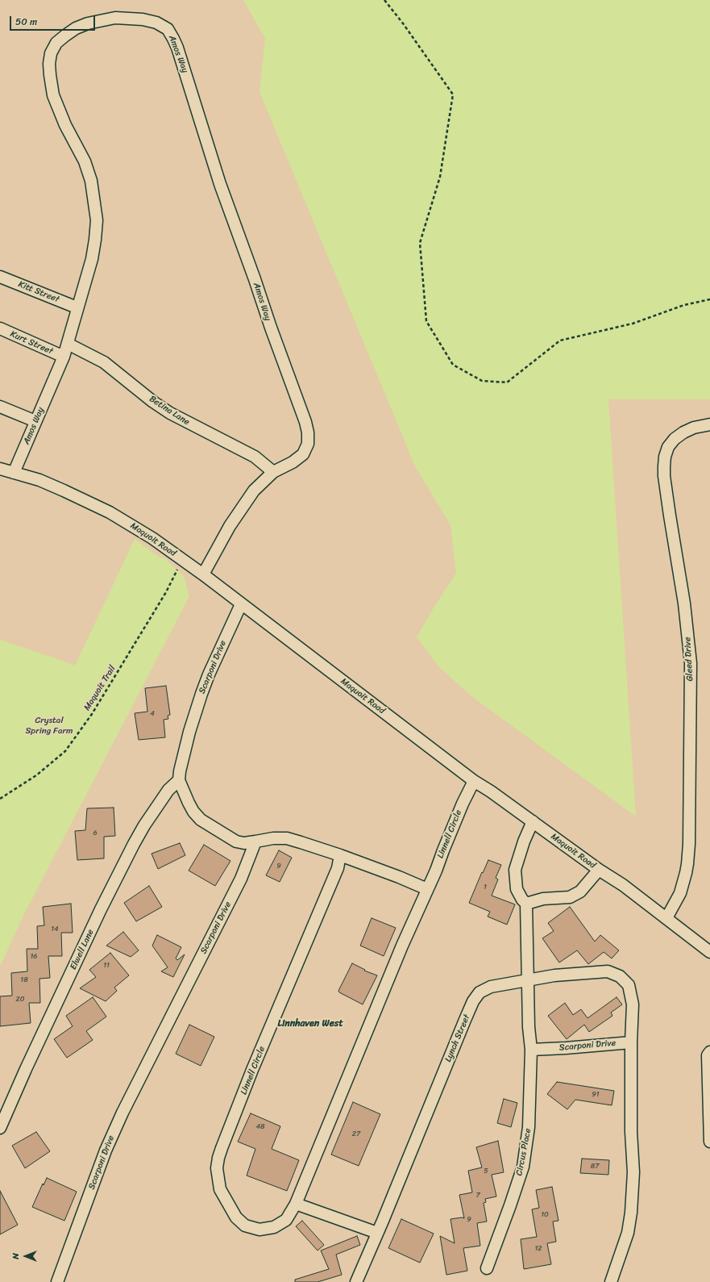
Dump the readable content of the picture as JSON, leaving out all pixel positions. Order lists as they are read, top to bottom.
{
  "streets": {
    "street": [
      "Amos Way",
      "Kitt Street",
      "Kurt Street",
      "Betina Lane",
      "Maquoit Road",
      "Gleed Drive",
      "Scarponi Drive",
      "Linnell Circle",
      "Elwell Lane",
      "Lynch Street",
      "Circus Place"
    ],
    "path": ["Maquoit Trail"]
  },
  "crossings": [
    ["Amos Way", "Kitt Street"],
    ["Amos Way", "Kurt Street"],
    ["Amos Way", "Betina Lane"],
    ["Amos Way", "Maquoit Road"],
    ["Maquoit Road", "Gleed Drive"],
    ["Maquoit Road", "Scarponi Drive"],
    ["Maquoit Road", "Maquoit Trail"],
    ["Maquoit Road", "Linnell Circle"],
    ["Scarponi Drive", "Elwell Lane"],
    ["Scarponi Drive", "Lynch Street"],
    ["Scarponi Drive", "Circus Place"]
  ],
  "districts": ["Linnhaven West"],
  "parks": ["Crystal Spring Farm"],
  "house_numbers": [
    "4",
    "6",
    "9",
    "1",
    "14",
    "16",
    "11",
    "18",
    "20",
    "91",
    "48",
    "27",
    "87",
    "5",
    "7",
    "10",
    "9",
    "12"
  ],
  "scale_bar": "50 m",
  "north": "left"
}
